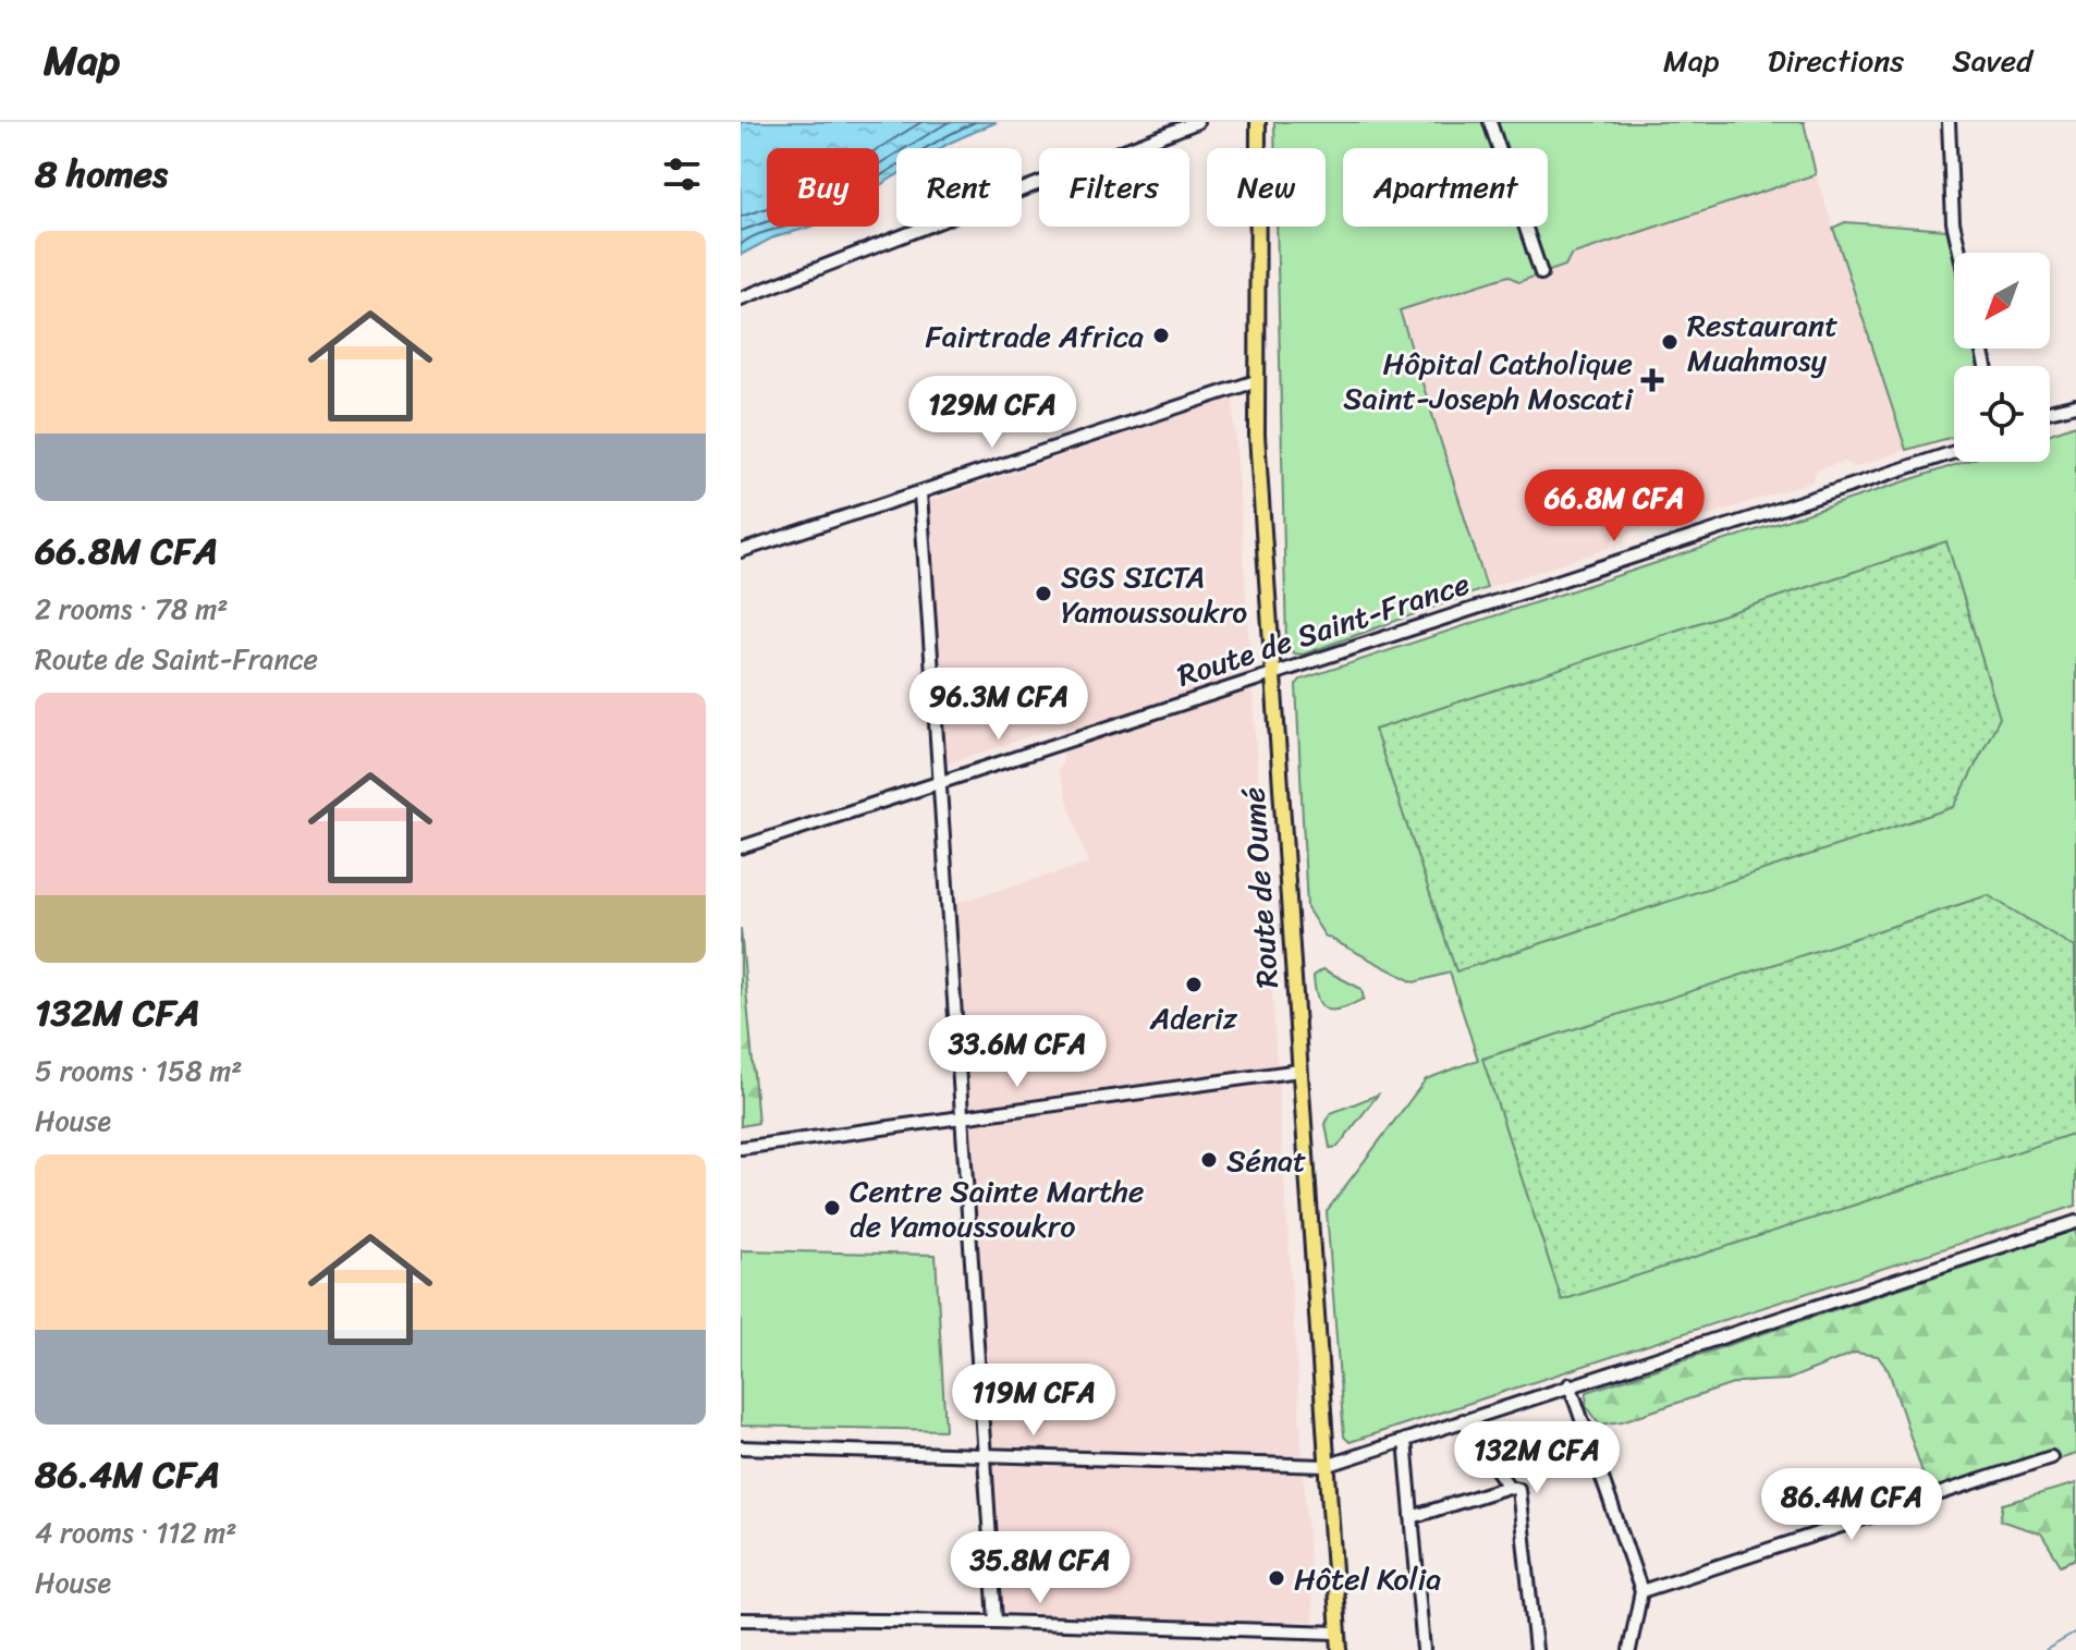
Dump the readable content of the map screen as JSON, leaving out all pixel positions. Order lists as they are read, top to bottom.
{
  "streets": {
    "main road": ["Route de Oumé"],
    "street": ["Route de Saint-France"]
  },
  "crossings": [
    ["Route de Saint-France", "Route de Oumé"]
  ],
  "places": {
    "other": [
      "Fairtrade Africa",
      "Restaurant Muahmosy",
      "SGS SICTA Yamoussoukro",
      "Aderiz",
      "Sénat",
      "Centre Sainte Marthe de Yamoussoukro",
      "Hôtel Kolia"
    ],
    "health": ["Hôpital Catholique Saint-Joseph Moscati"]
  },
  "north": "bottom left",
  "page": {
    "header": "Map",
    "nav": ["Map", "Directions", "Saved"],
    "heading": "8 homes",
    "chip": [
      "Buy",
      "Rent",
      "Filters",
      "New",
      "Apartment"
    ],
    "list": [
      {
        "name": "66.8M CFA",
        "note": "2 rooms · 78 m² · Route de Saint-France"
      },
      {
        "name": "132M CFA",
        "note": "5 rooms · 158 m² · House"
      },
      {
        "name": "86.4M CFA",
        "note": "4 rooms · 112 m² · House"
      }
    ],
    "price": [
      "129M CFA",
      "66.8M CFA",
      "96.3M CFA",
      "33.6M CFA",
      "119M CFA",
      "132M CFA",
      "86.4M CFA",
      "35.8M CFA"
    ]
  }
}
